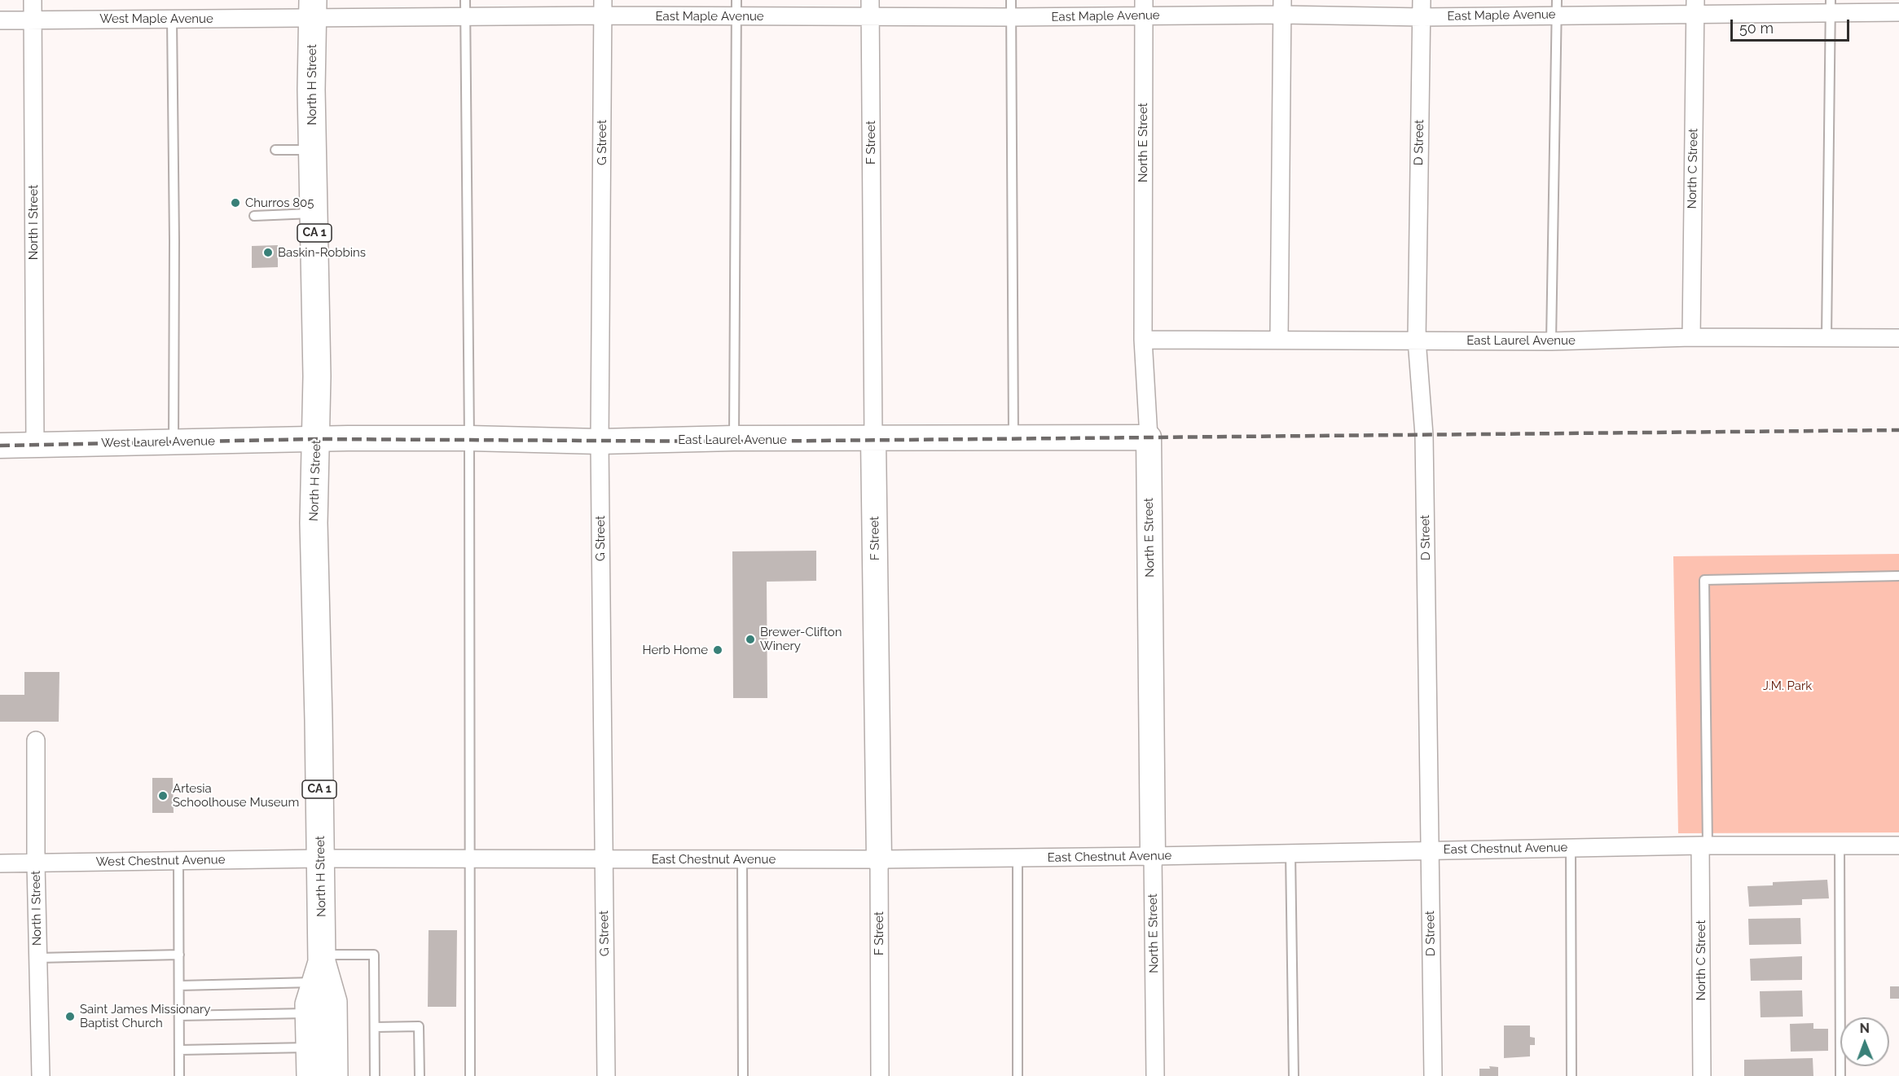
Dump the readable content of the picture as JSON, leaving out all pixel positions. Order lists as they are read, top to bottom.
{
  "streets": {
    "highway": ["North H Street", "CA 1"],
    "street": [
      "East Maple Avenue",
      "West Maple Avenue",
      "G Street",
      "F Street",
      "North E Street",
      "D Street",
      "North C Street",
      "North I Street",
      "East Laurel Avenue",
      "West Laurel Avenue",
      "East Chestnut Avenue",
      "West Chestnut Avenue"
    ]
  },
  "crossings": [
    ["East Maple Avenue", "West Maple Avenue"],
    ["East Maple Avenue", "North H Street"],
    ["East Maple Avenue", "G Street"],
    ["East Maple Avenue", "F Street"],
    ["East Maple Avenue", "North E Street"],
    ["East Maple Avenue", "D Street"],
    ["East Maple Avenue", "North C Street"],
    ["West Maple Avenue", "North H Street"],
    ["West Maple Avenue", "North I Street"],
    ["North H Street", "East Laurel Avenue"],
    ["North H Street", "West Laurel Avenue"],
    ["North H Street", "East Chestnut Avenue"],
    ["North H Street", "West Chestnut Avenue"],
    ["G Street", "East Laurel Avenue"],
    ["G Street", "East Chestnut Avenue"],
    ["F Street", "East Laurel Avenue"],
    ["F Street", "East Chestnut Avenue"],
    ["North E Street", "East Laurel Avenue"],
    ["North E Street", "East Chestnut Avenue"],
    ["D Street", "East Laurel Avenue"],
    ["D Street", "East Chestnut Avenue"],
    ["North C Street", "East Laurel Avenue"],
    ["North C Street", "East Chestnut Avenue"],
    ["North I Street", "West Laurel Avenue"],
    ["North I Street", "West Chestnut Avenue"],
    ["East Laurel Avenue", "West Laurel Avenue"],
    ["East Chestnut Avenue", "West Chestnut Avenue"]
  ],
  "parks": ["J.M. Park"],
  "places": [
    "Churros 805",
    "Baskin-Robbins",
    "Brewer-Clifton Winery",
    "Herb Home",
    "Artesia Schoolhouse Museum",
    "Saint James Missionary Baptist Church"
  ],
  "scale_bar": "50 m",
  "north": "top"
}
